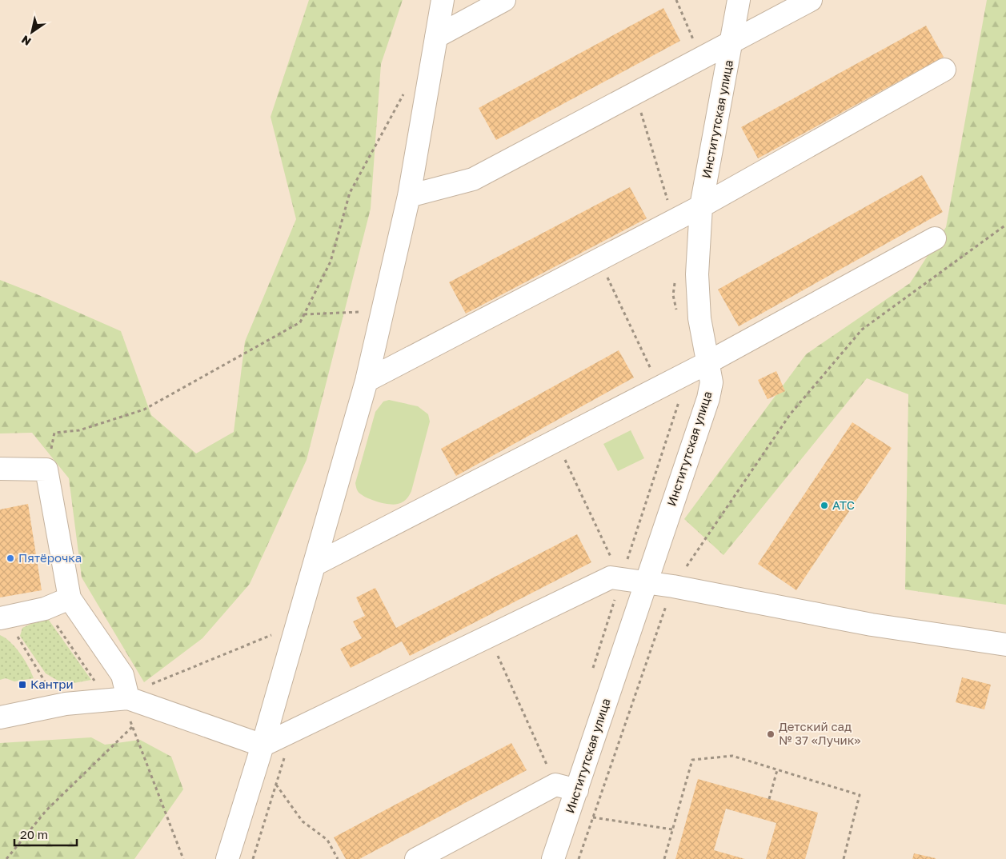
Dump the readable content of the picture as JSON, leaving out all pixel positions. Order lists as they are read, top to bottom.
{
  "streets": {
    "street": ["Институтская улица"]
  },
  "places": {
    "other": ["АТС", "Пятёрочка", "Детский сад № 37 «Лучик»"],
    "transit": ["Кантри"]
  },
  "scale_bar": "20 m",
  "north": "bottom left"
}
